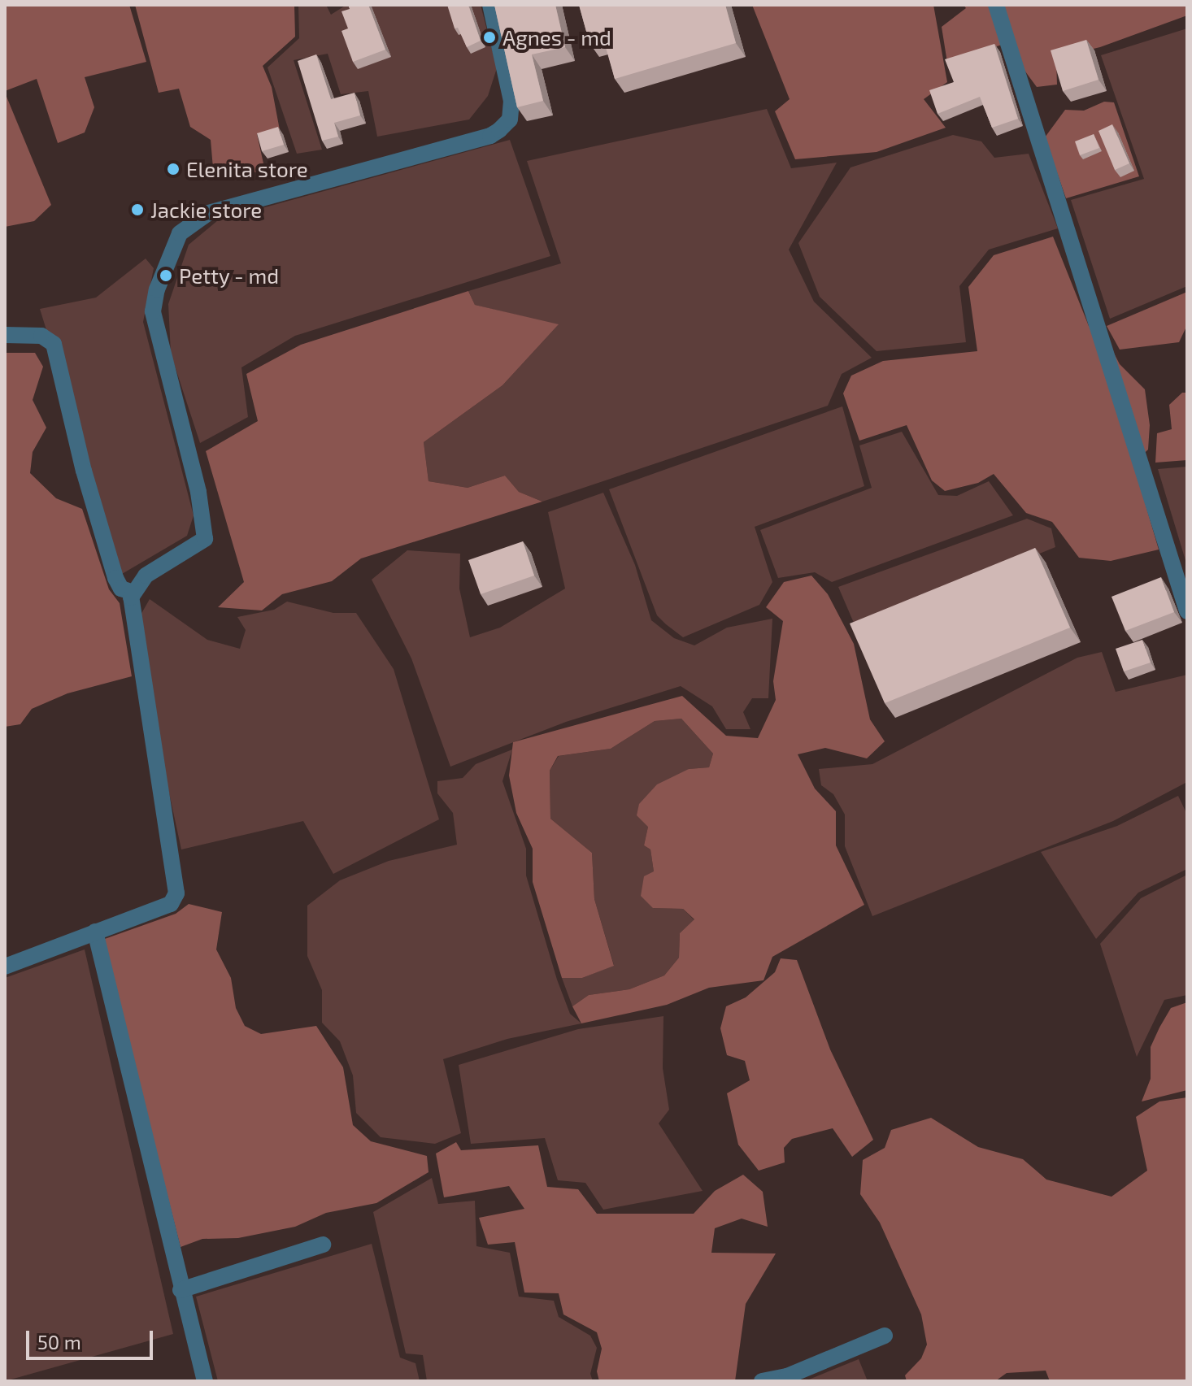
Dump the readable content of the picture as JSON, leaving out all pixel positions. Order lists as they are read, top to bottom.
{
  "places": [
    "Agnes - md",
    "Elenita store",
    "Jackie store",
    "Petty - md"
  ],
  "scale_bar": "50 m"
}
